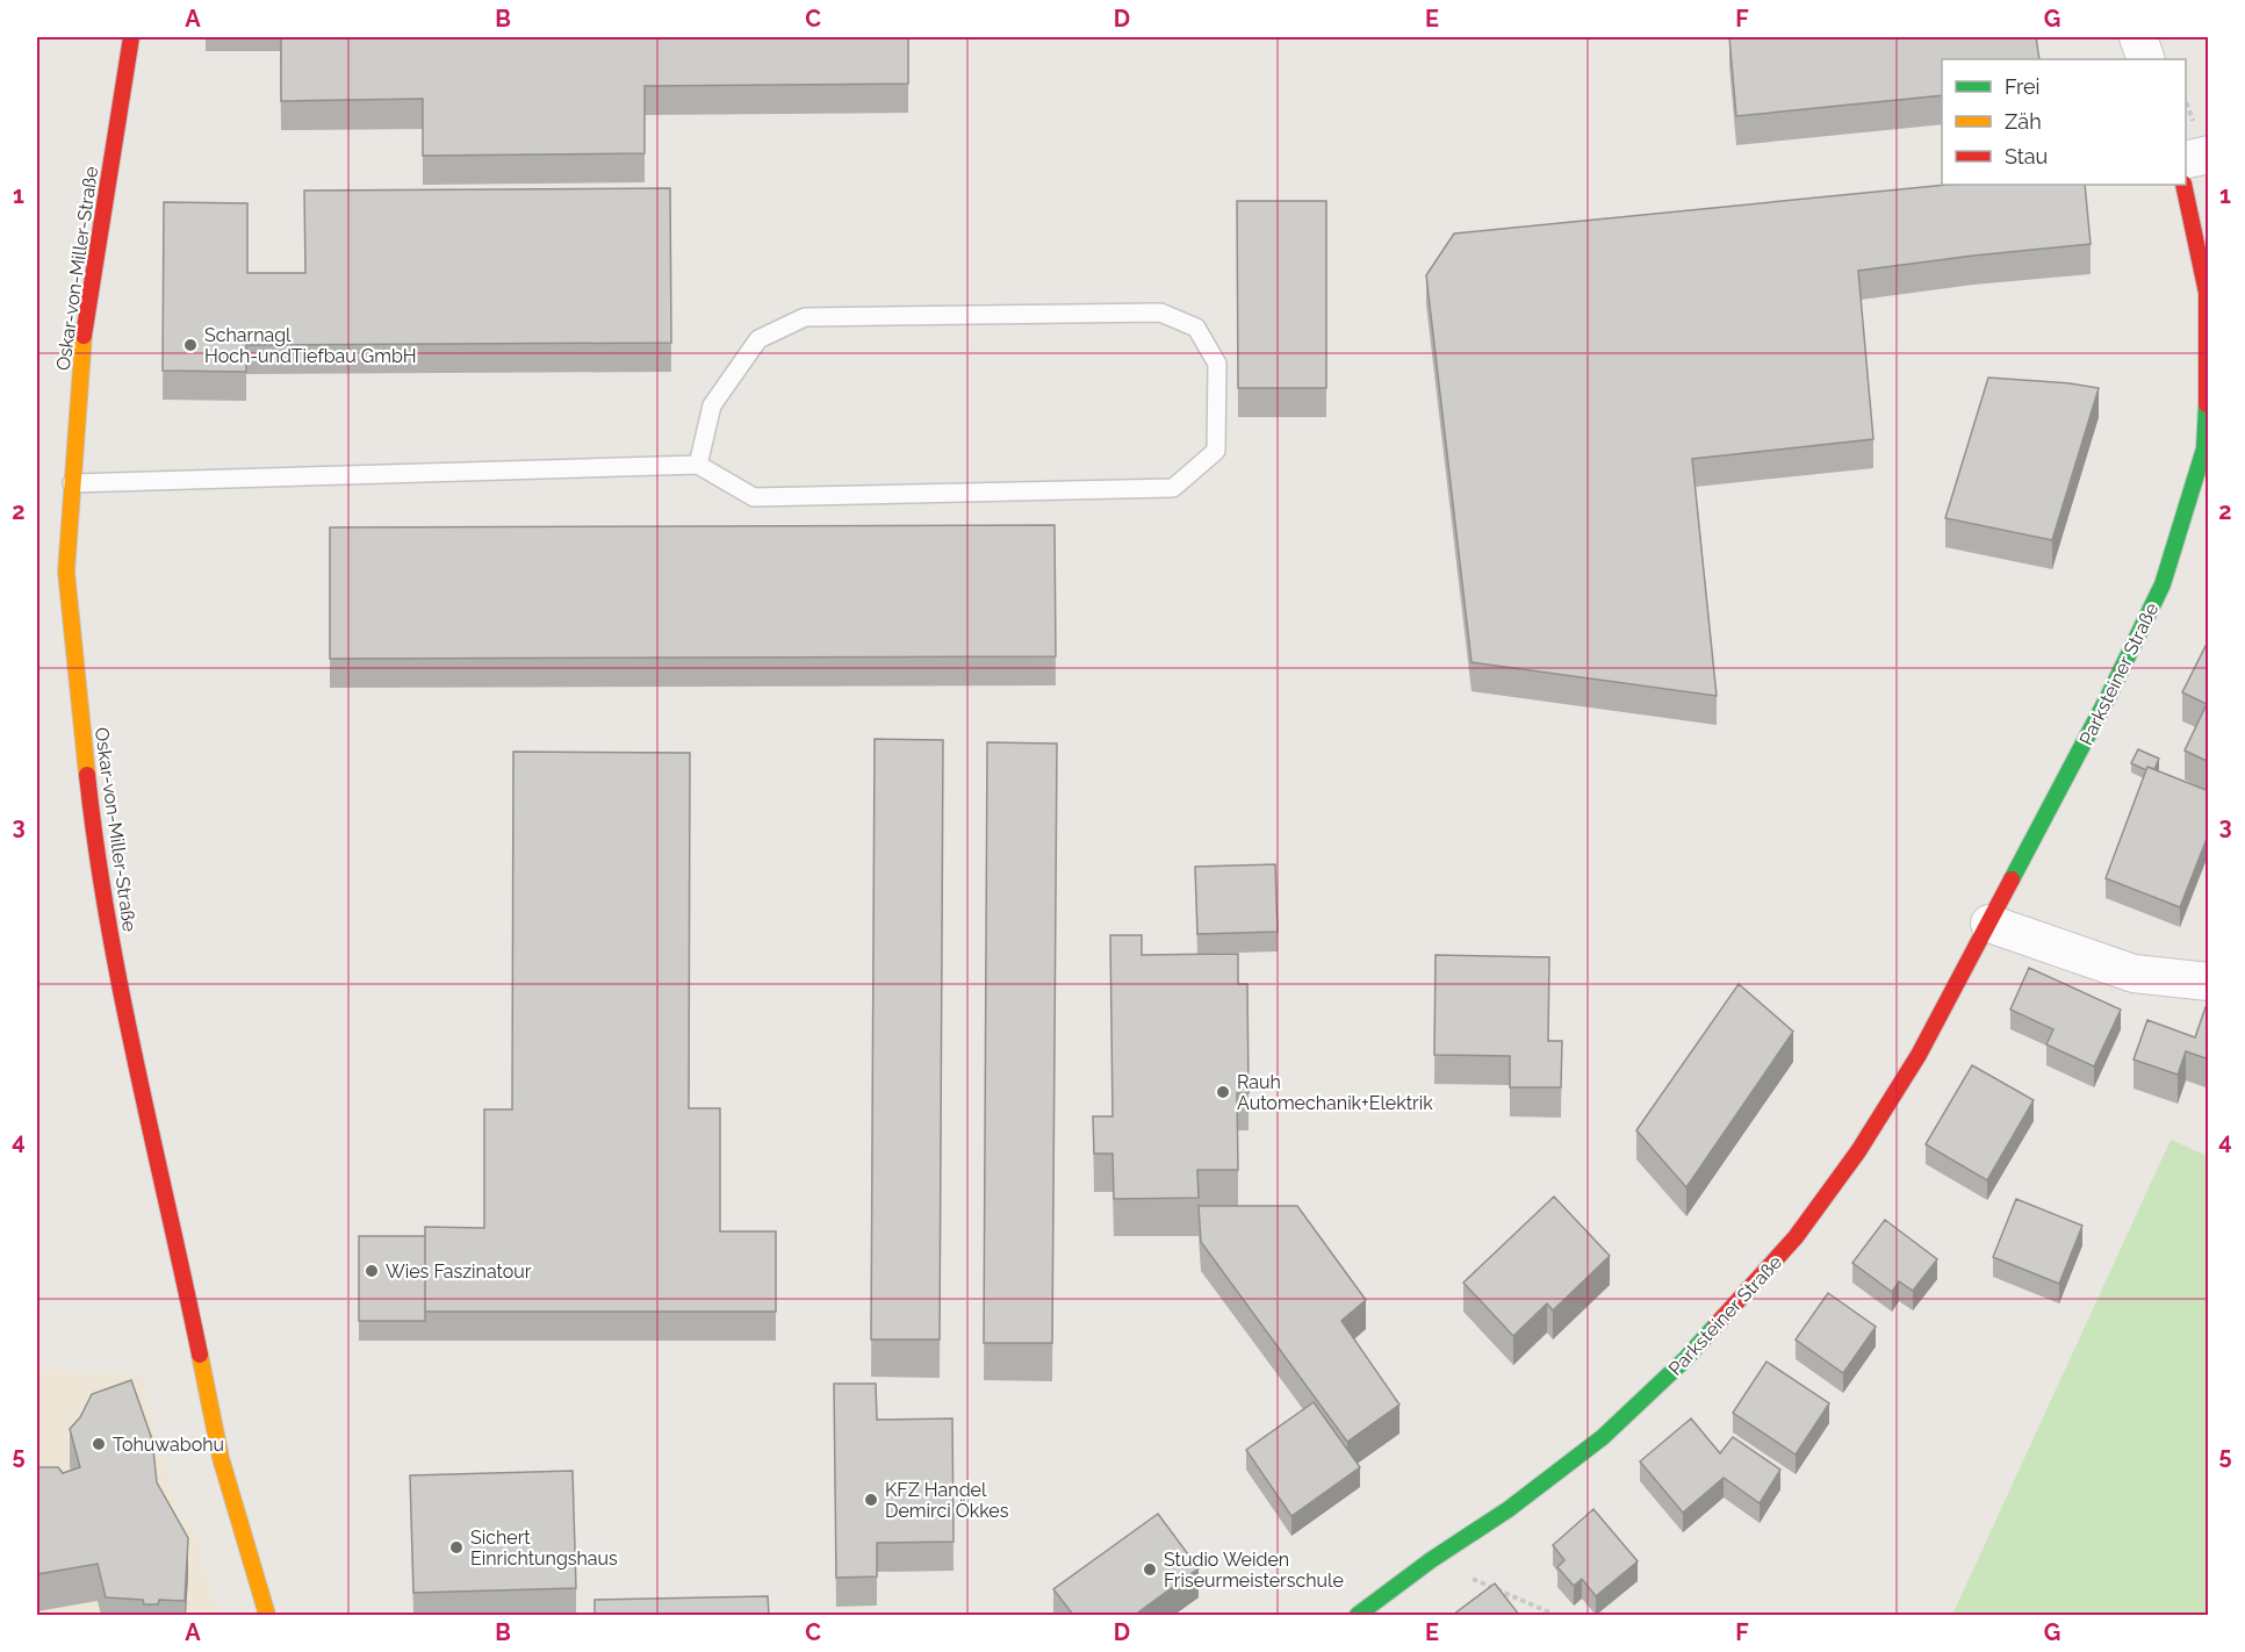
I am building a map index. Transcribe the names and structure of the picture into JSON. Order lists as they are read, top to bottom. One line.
{"streets":{"street":["Oskar-von-Miller-Straße","Parksteiner Straße"]},"places":["Scharnagl Hoch-undTiefbau GmbH","Rauh Automechanik+Elektrik","Wies Faszinatour","Tohuwabohu","KFZ Handel Demirci Ökkes","Sichert Einrichtungshaus","Studio Weiden Friseurmeisterschule"],"legend":["Frei","Zäh","Stau"],"grid":{"columns":["A","B","C","D","E","F","G"],"rows":["1","2","3","4","5"]}}
